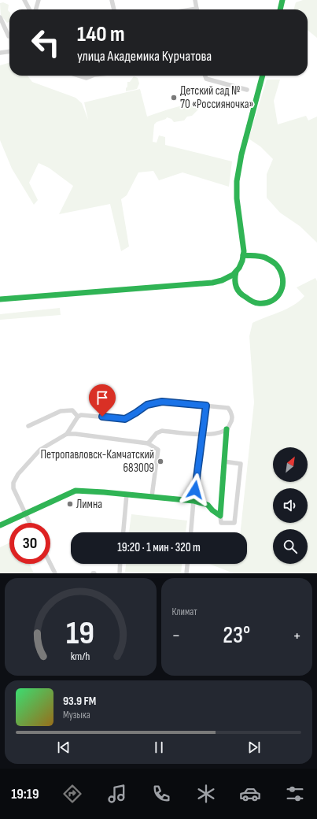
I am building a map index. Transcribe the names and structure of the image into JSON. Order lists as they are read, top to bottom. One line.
{"places":["Детский сад № 70 «Россияночка»","Петропавловск-Камчатский 683009","Лимна"],"north":"top right","page":{"turn":["140 m","улица Академика Курчатова"],"limit":"30","trip":"19:20 · 1 мин · 320 m","tile":"Климат","heat":["−","23°","+"],"song":["93.9 FM","Музыка"],"tabs":"19:19","gauge":["19","km/h"]}}
